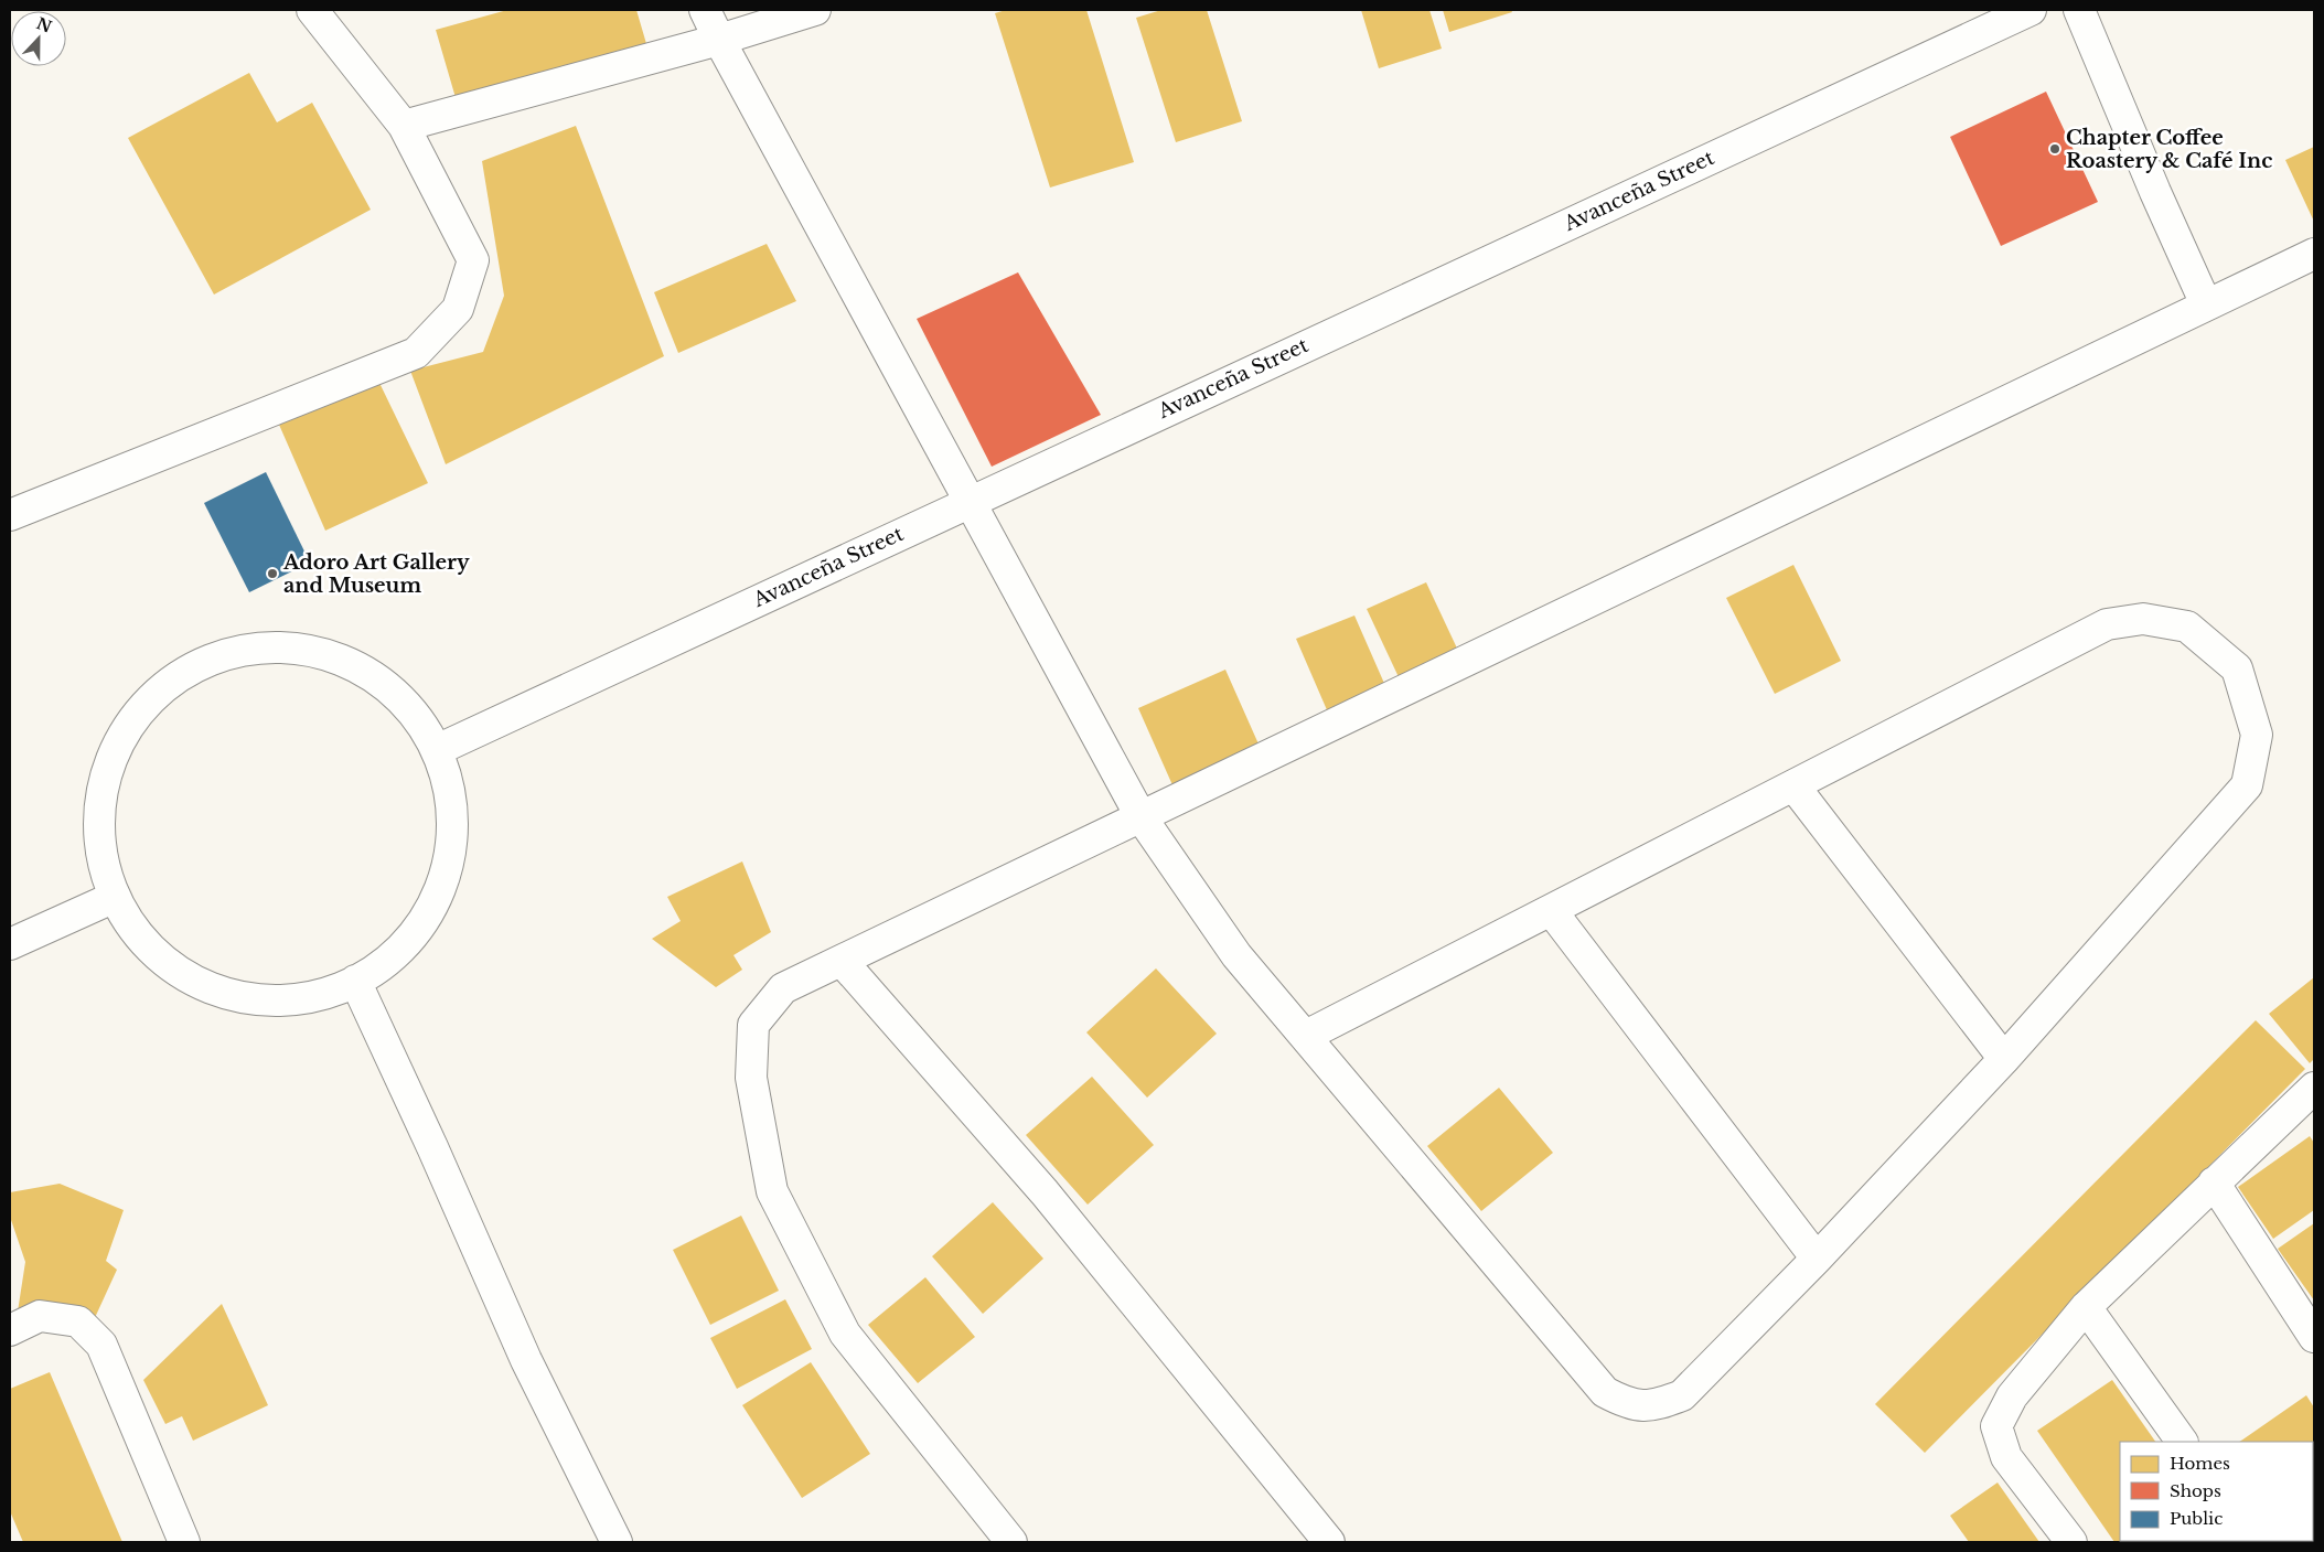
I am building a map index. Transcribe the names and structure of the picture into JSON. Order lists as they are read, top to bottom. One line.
{"streets":{"street":["Avanceña Street"]},"places":["Chapter Coffee Roastery & Café Inc","Adoro Art Gallery and Museum"],"legend":["Homes","Shops","Public"],"north":"top"}
